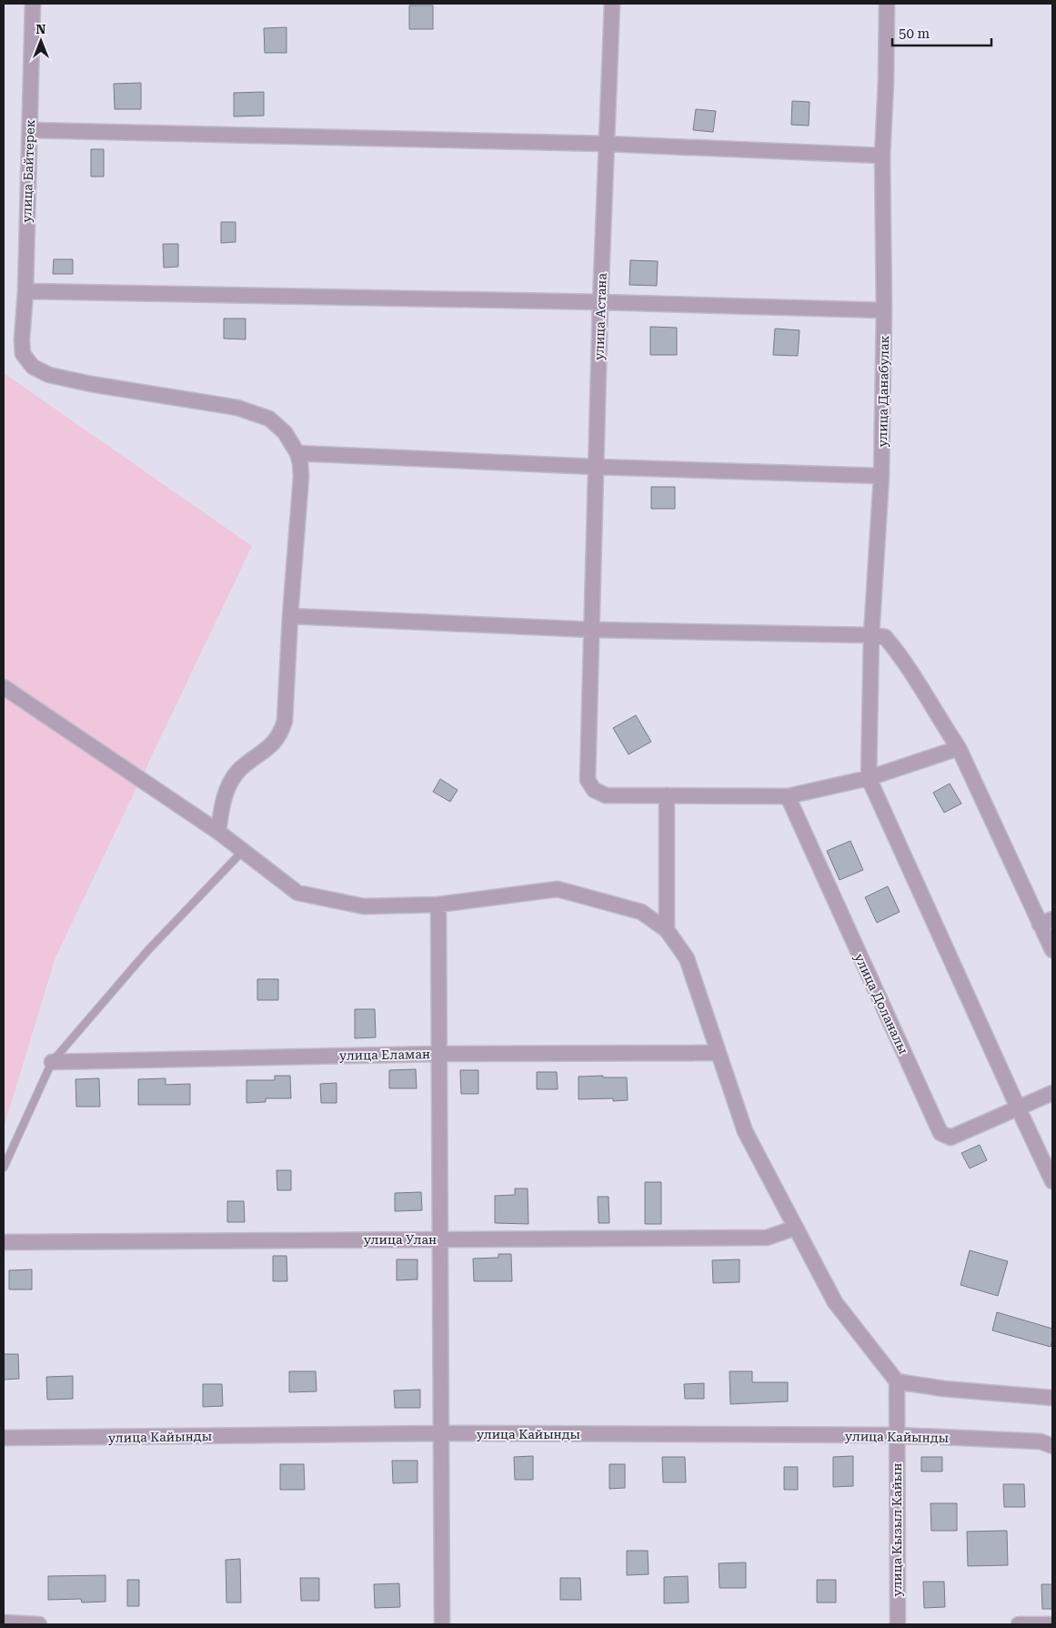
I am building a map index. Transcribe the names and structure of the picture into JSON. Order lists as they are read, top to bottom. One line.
{"streets":{"street":["улица Байтерек","улица Астана","улица Данабулак","улица Доланалы","улица Еламан","улица Улан","улица Кайынды","улица Кызыл Кайын"]},"crossings":[["улица Астана","улица Данабулак"],["улица Астана","улица Доланалы"],["улица Кайынды","улица Кызыл Кайын"]],"scale_bar":"50 m","north":"top"}
